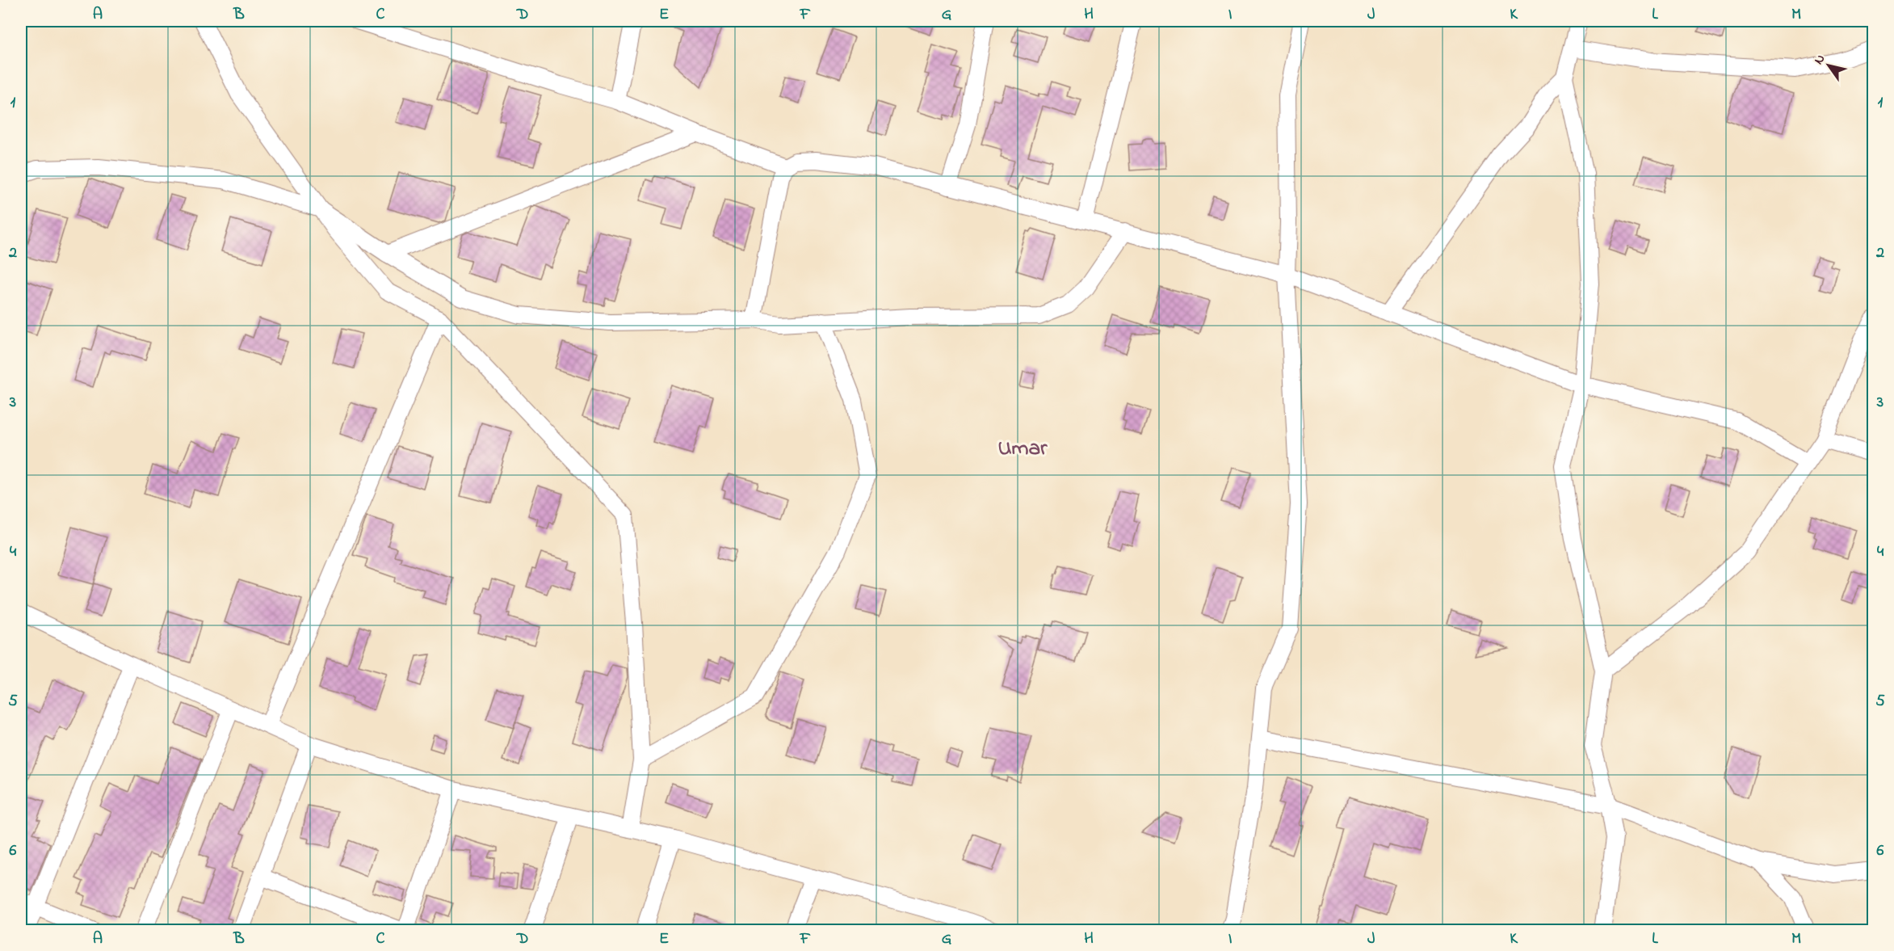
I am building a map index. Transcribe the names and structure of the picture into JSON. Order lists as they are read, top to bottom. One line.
{"districts":["Umar"],"north":"top left","grid":{"columns":["A","B","C","D","E","F","G","H","I","J","K","L","M"],"rows":["1","2","3","4","5","6"]}}
